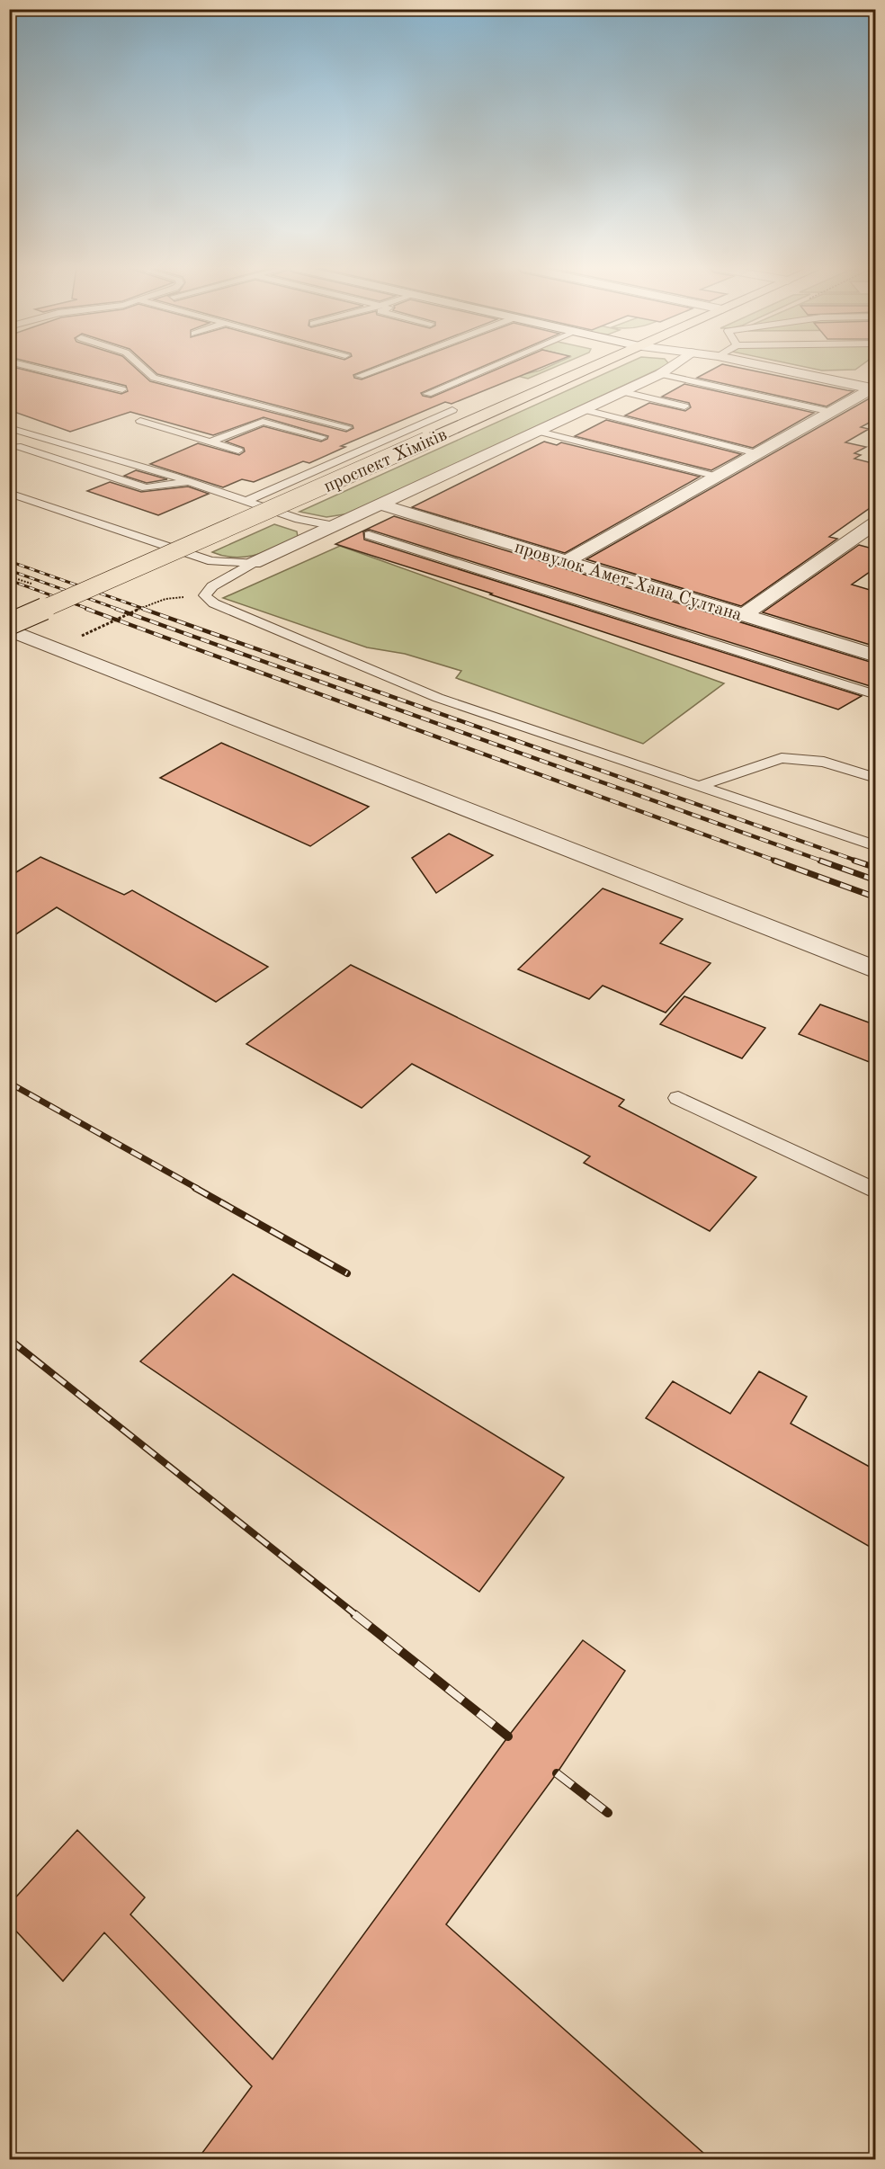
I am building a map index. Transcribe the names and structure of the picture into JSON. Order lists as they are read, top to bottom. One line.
{"streets":{"main road":["проспект Хіміків"],"street":["провулок Амет-Хана Султана"]},"crossings":[["проспект Хіміків","провулок Амет-Хана Султана"]]}
